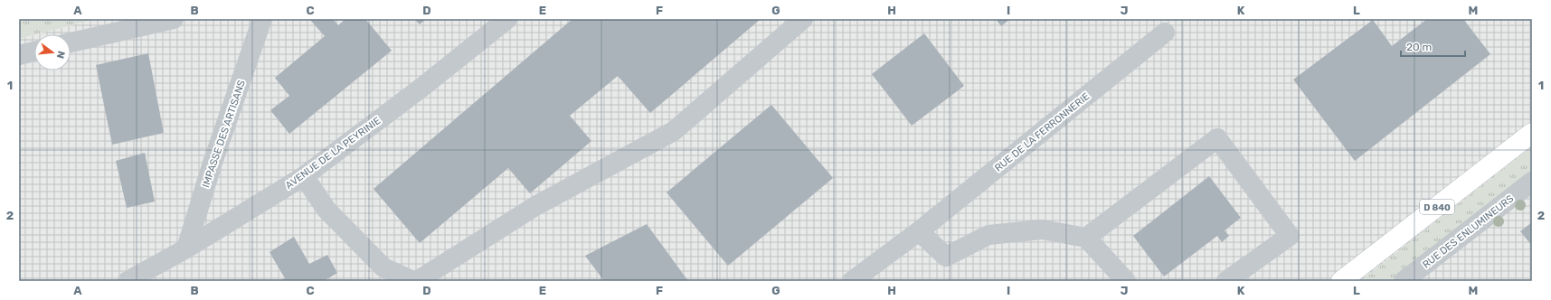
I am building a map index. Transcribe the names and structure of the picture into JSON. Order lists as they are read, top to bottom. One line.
{"streets":{"main road":["D 840"],"street":["RUE DE LA FERRONNERIE","IMPASSE DES ARTISANS","AVENUE DE LA PEYRINIE","RUE DES ENLUMINEURS"]},"crossings":[["IMPASSE DES ARTISANS","AVENUE DE LA PEYRINIE"]],"scale_bar":"20 m","north":"right","grid":{"columns":["A","B","C","D","E","F","G","H","I","J","K","L","M"],"rows":["1","2"]}}
